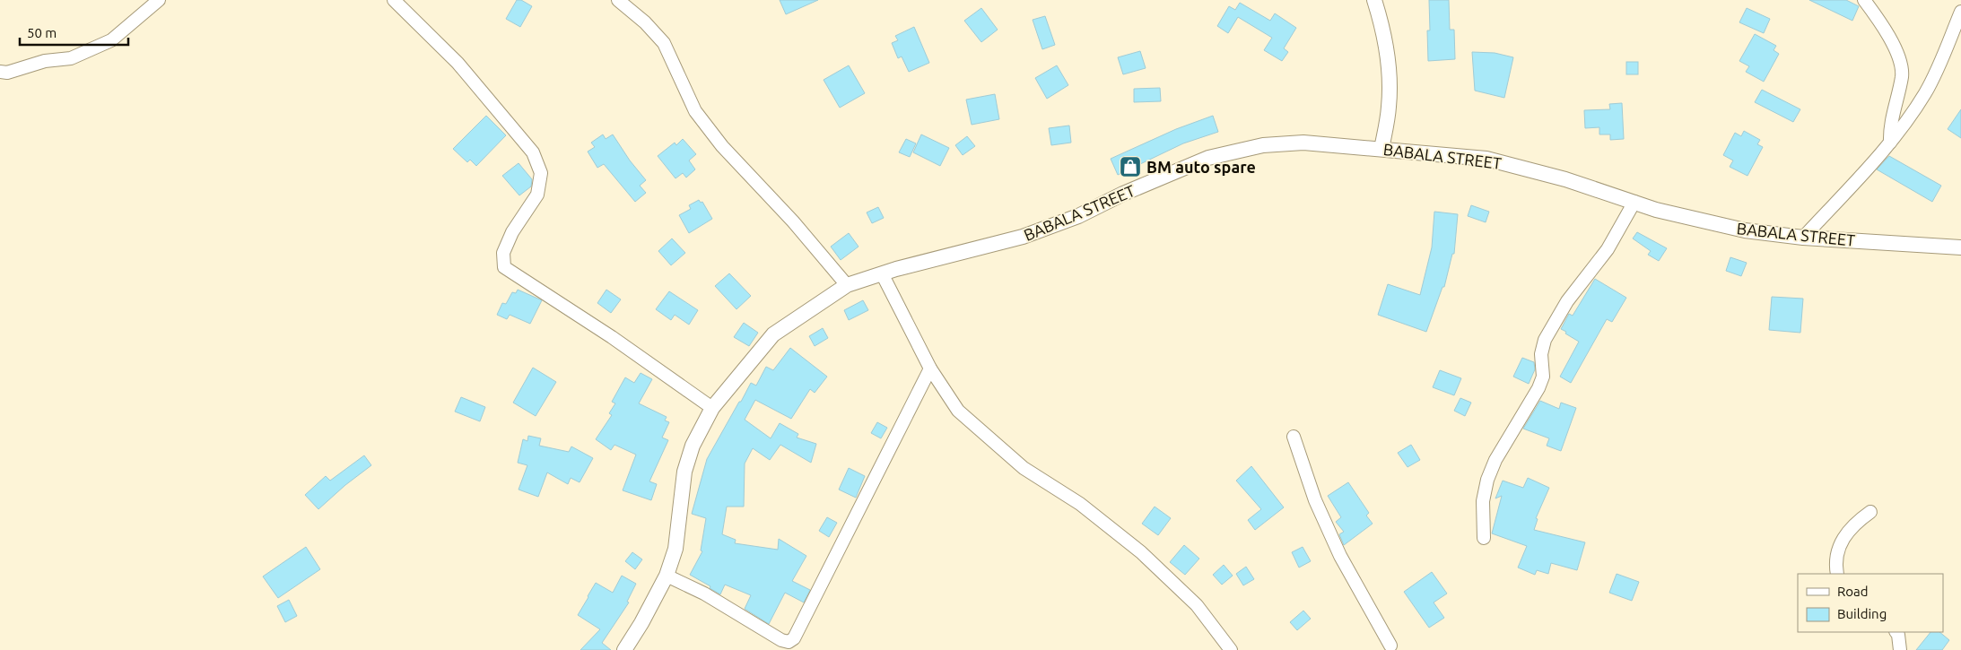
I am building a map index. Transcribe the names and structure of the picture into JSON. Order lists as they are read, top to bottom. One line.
{"streets":{"street":["BABALA STREET"]},"places":{"shop":["BM auto spare"]},"legend":["Road","Building"],"scale_bar":"50 m"}
